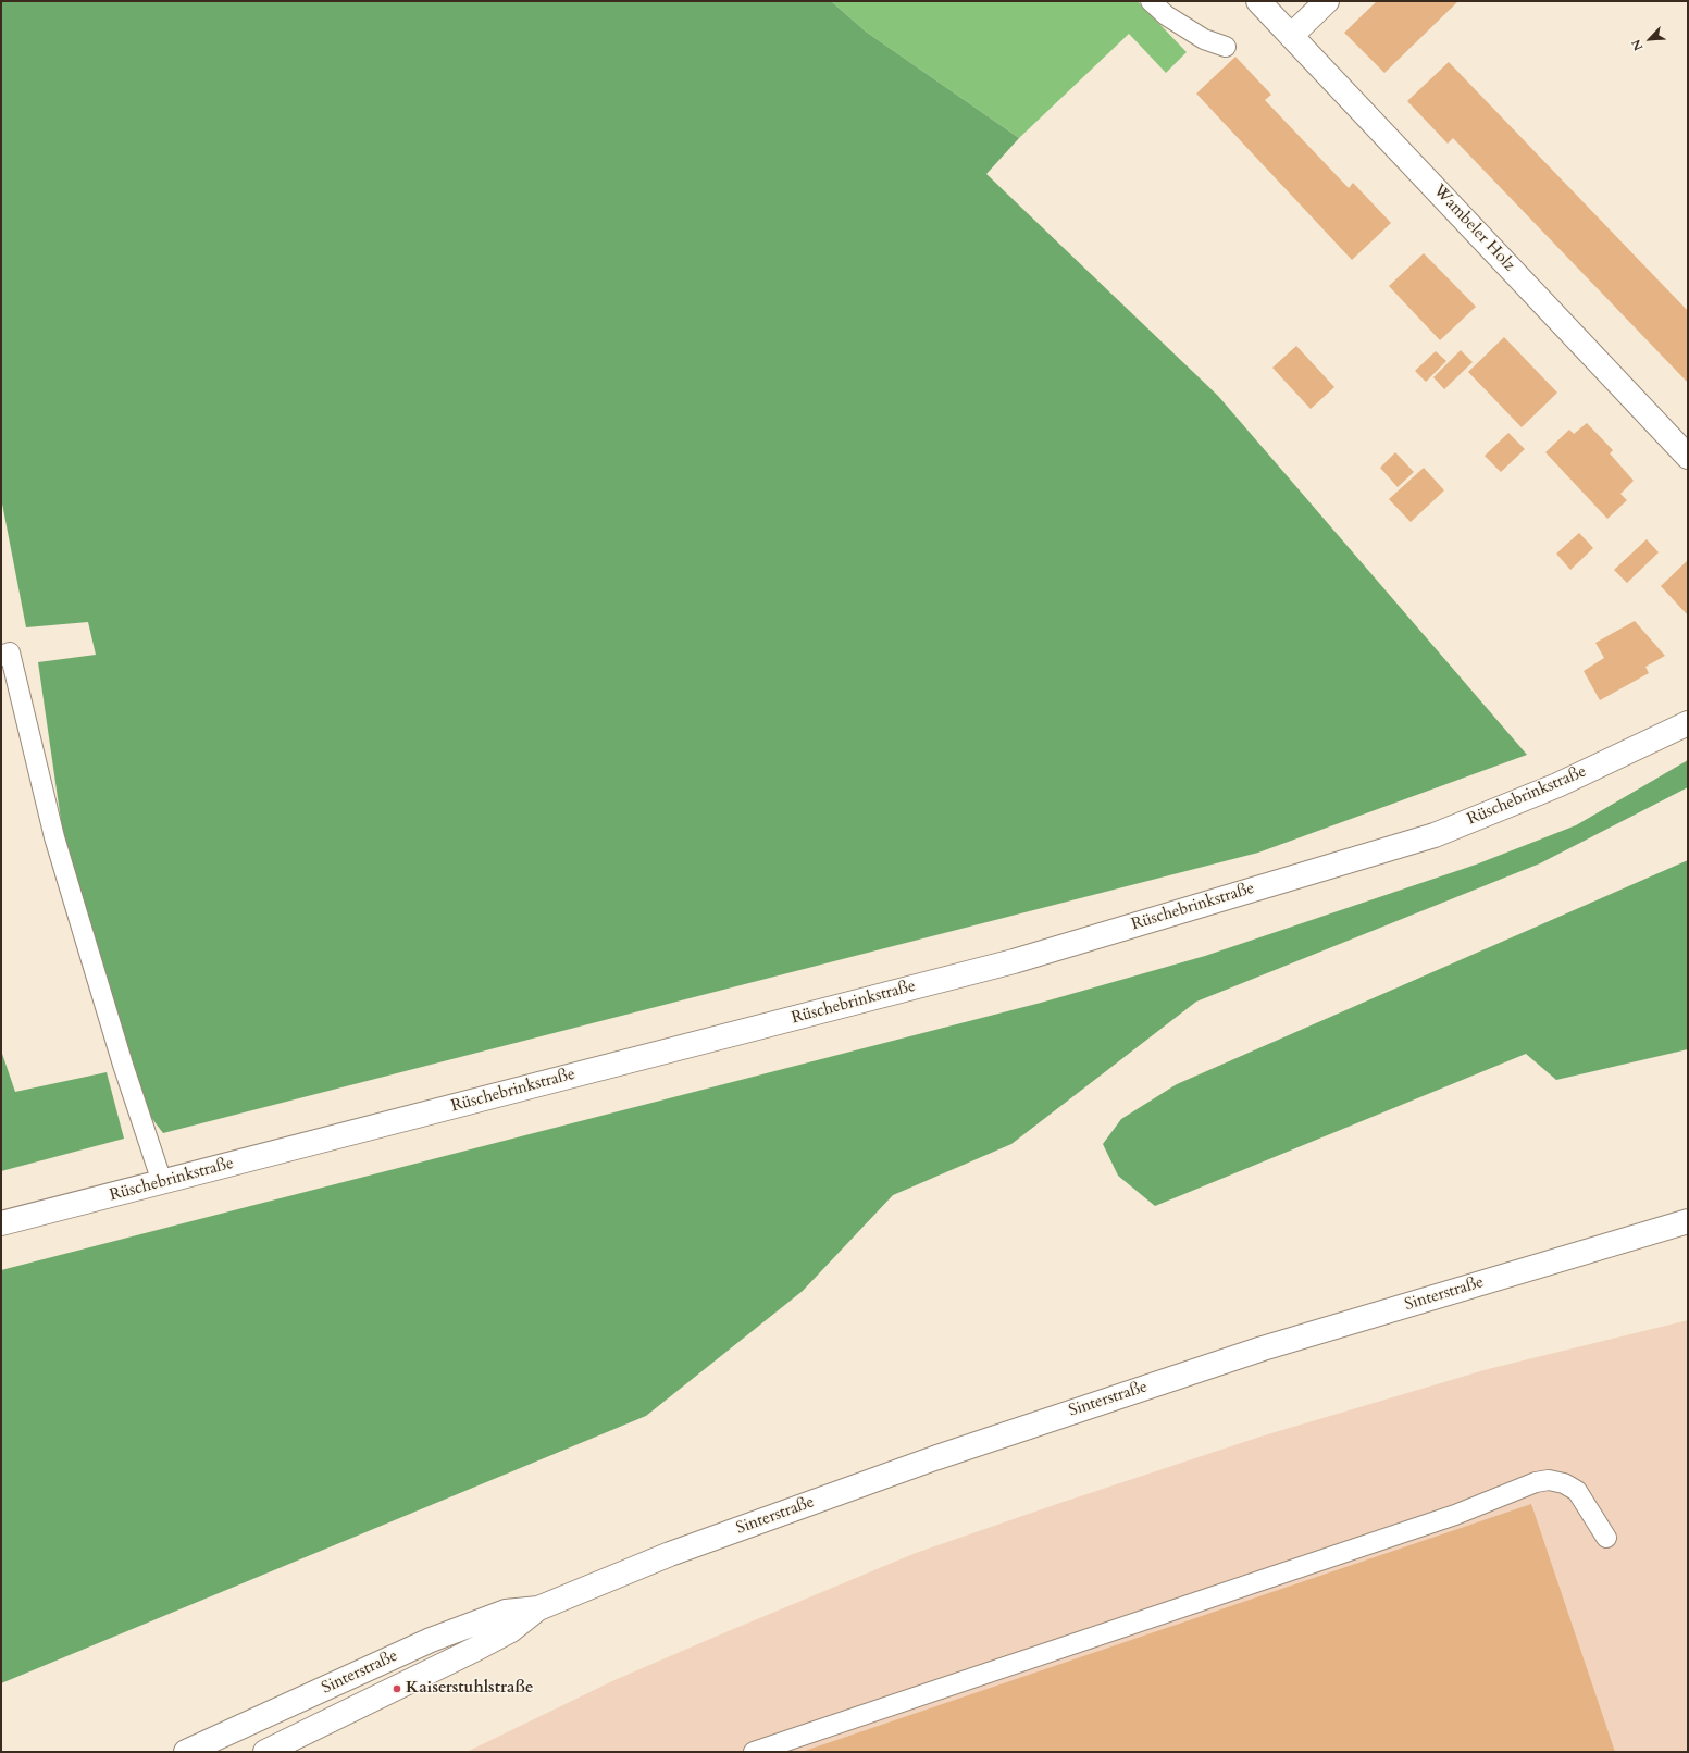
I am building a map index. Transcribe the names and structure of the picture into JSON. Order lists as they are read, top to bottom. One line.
{"streets":{"street":["Wambeler Holz","Rüschebrinkstraße","Sinterstraße"]},"places":["Kaiserstuhlstraße"],"north":"bottom left"}
